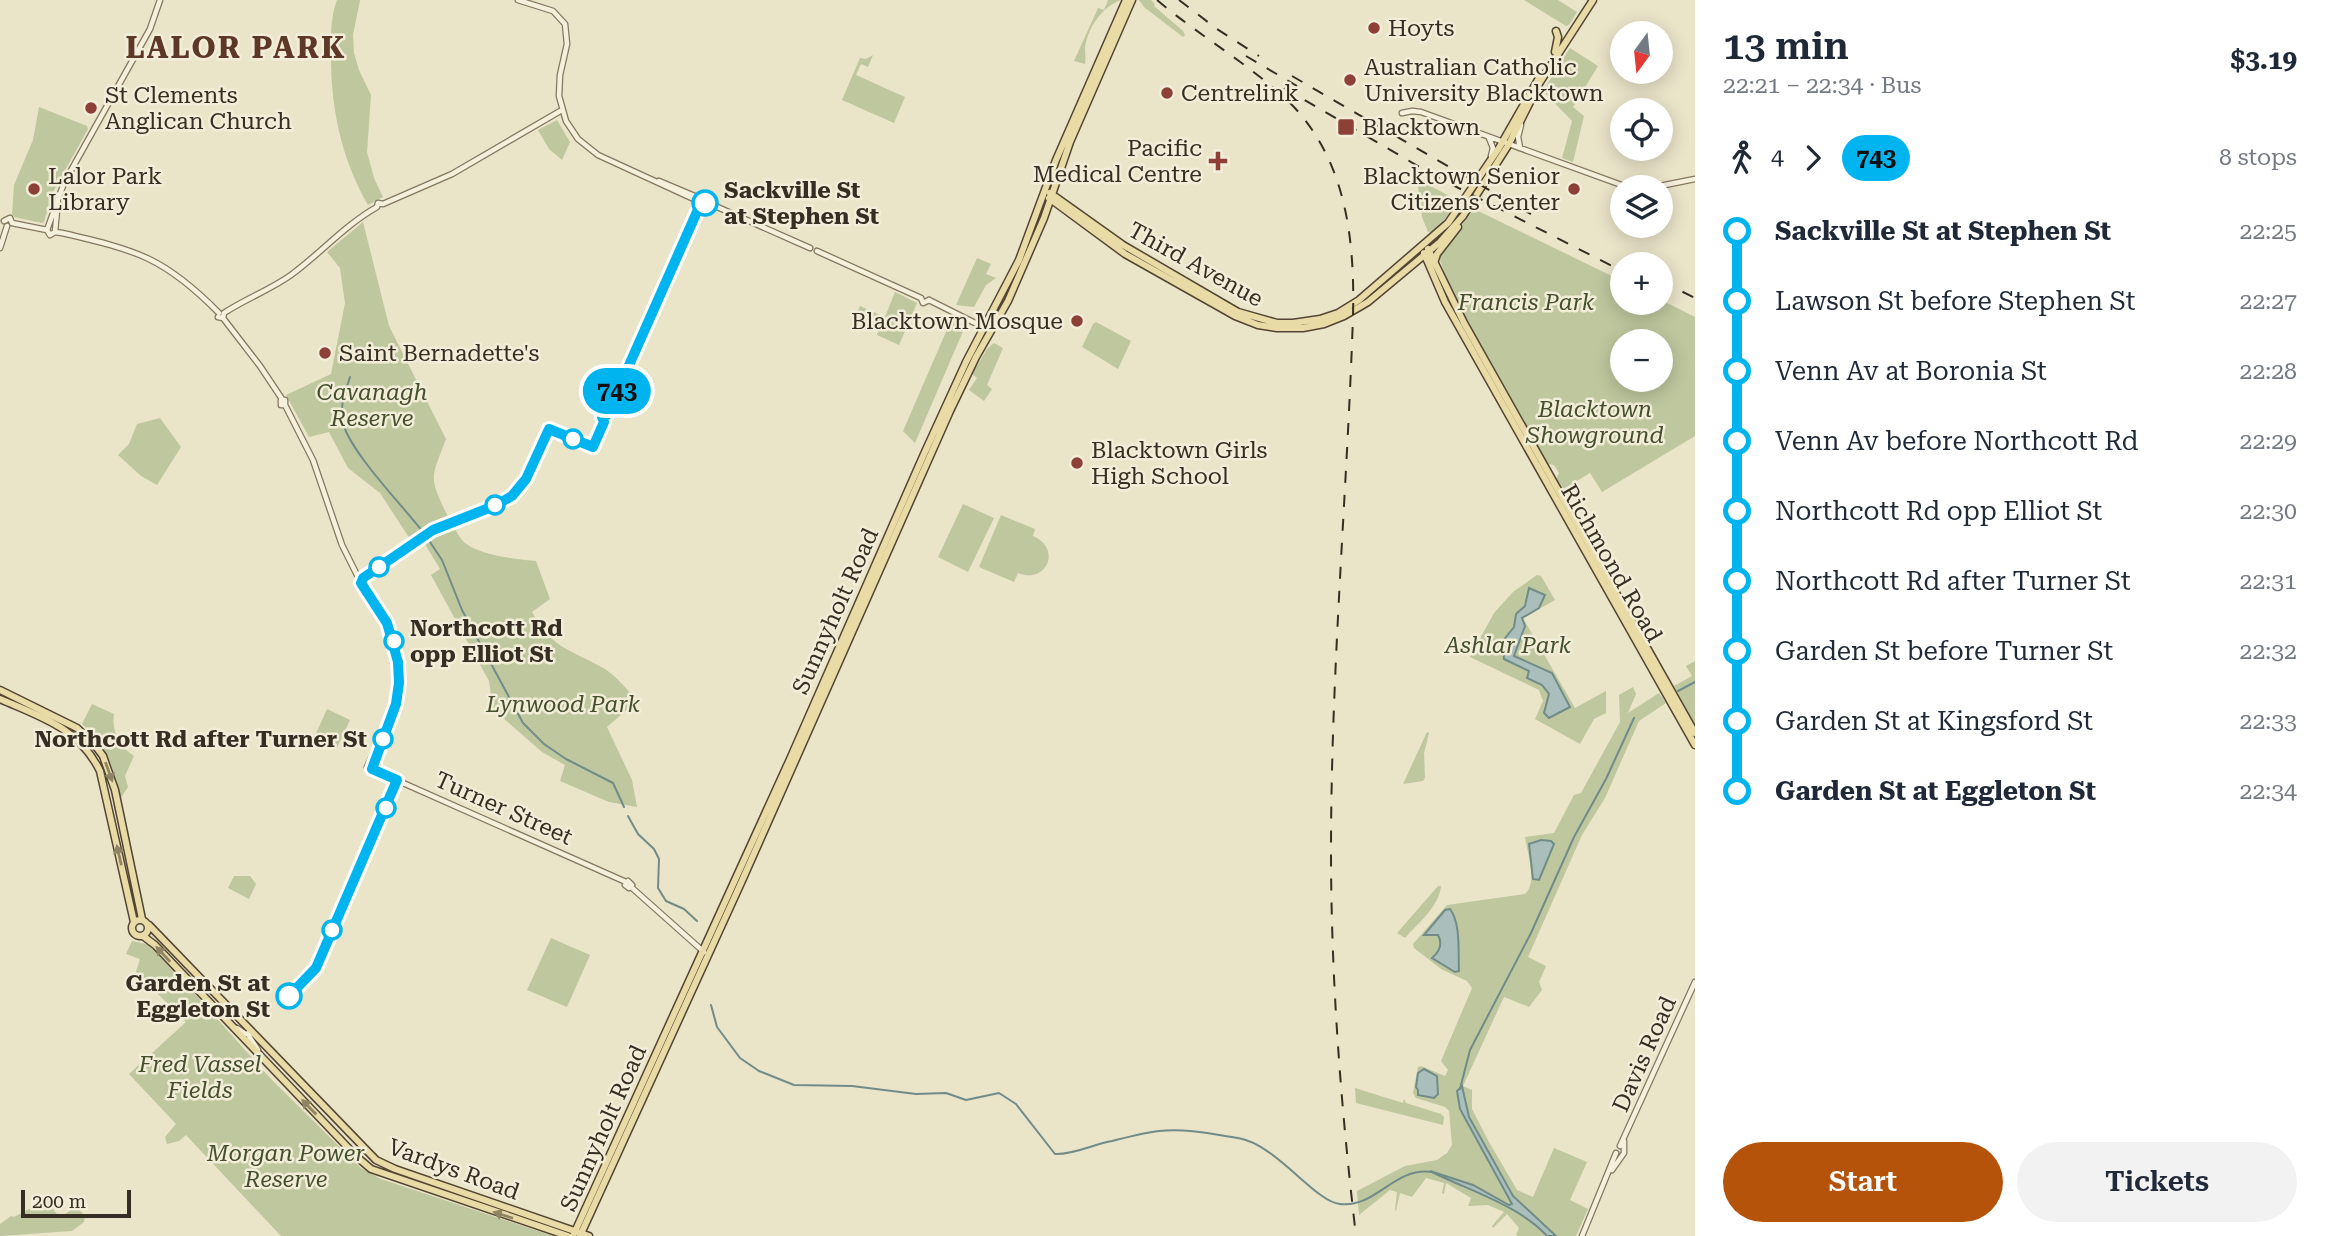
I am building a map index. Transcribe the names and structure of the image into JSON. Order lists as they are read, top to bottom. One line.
{"streets":{"main road":["Third Avenue","Richmond Road","Sunnyholt Road","Vardys Road"],"street":["Turner Street","Davis Road"]},"crossings":[["Third Avenue","Richmond Road"],["Third Avenue","Sunnyholt Road"],["Sunnyholt Road","Turner Street"],["Sunnyholt Road","Vardys Road"]],"districts":["LALOR PARK"],"parks":["Francis Park","Cavanagh Reserve","Blacktown Showground","Ashlar Park","Lynwood Park","Fred Vassel Fields","Morgan Power Reserve"],"places":{"other":["Hoyts","Australian Catholic University Blacktown","Centrelink","St Clements Anglican Church","Lalor Park Library","Blacktown Senior Citizens Center","Sackville St at Stephen St","Blacktown Mosque","Saint Bernadette's","Blacktown Girls High School","Northcott Rd opp Elliot St","Northcott Rd after Turner St","Garden St at Eggleton St"],"transit":["Blacktown"],"health":["Pacific Medical Centre"]},"lines":["bus line 743"],"scale_bar":"200 m","north":"bottom","page":{"on_map":"743","heading":["13 min","22:21 – 22:34 · Bus","$3.19"],"map_buttons":["+","−"],"legs":["4","743","8 stops"],"list":[{"name":"Sackville St at Stephen St","value":"22:25"},{"name":"Lawson St before Stephen St","value":"22:27"},{"name":"Venn Av at Boronia St","value":"22:28"},{"name":"Venn Av before Northcott Rd","value":"22:29"},{"name":"Northcott Rd opp Elliot St","value":"22:30"},{"name":"Northcott Rd after Turner St","value":"22:31"},{"name":"Garden St before Turner St","value":"22:32"},{"name":"Garden St at Kingsford St","value":"22:33"},{"name":"Garden St at Eggleton St","value":"22:34"}],"buttons":["Start","Tickets"],"scale":"200 m"}}
